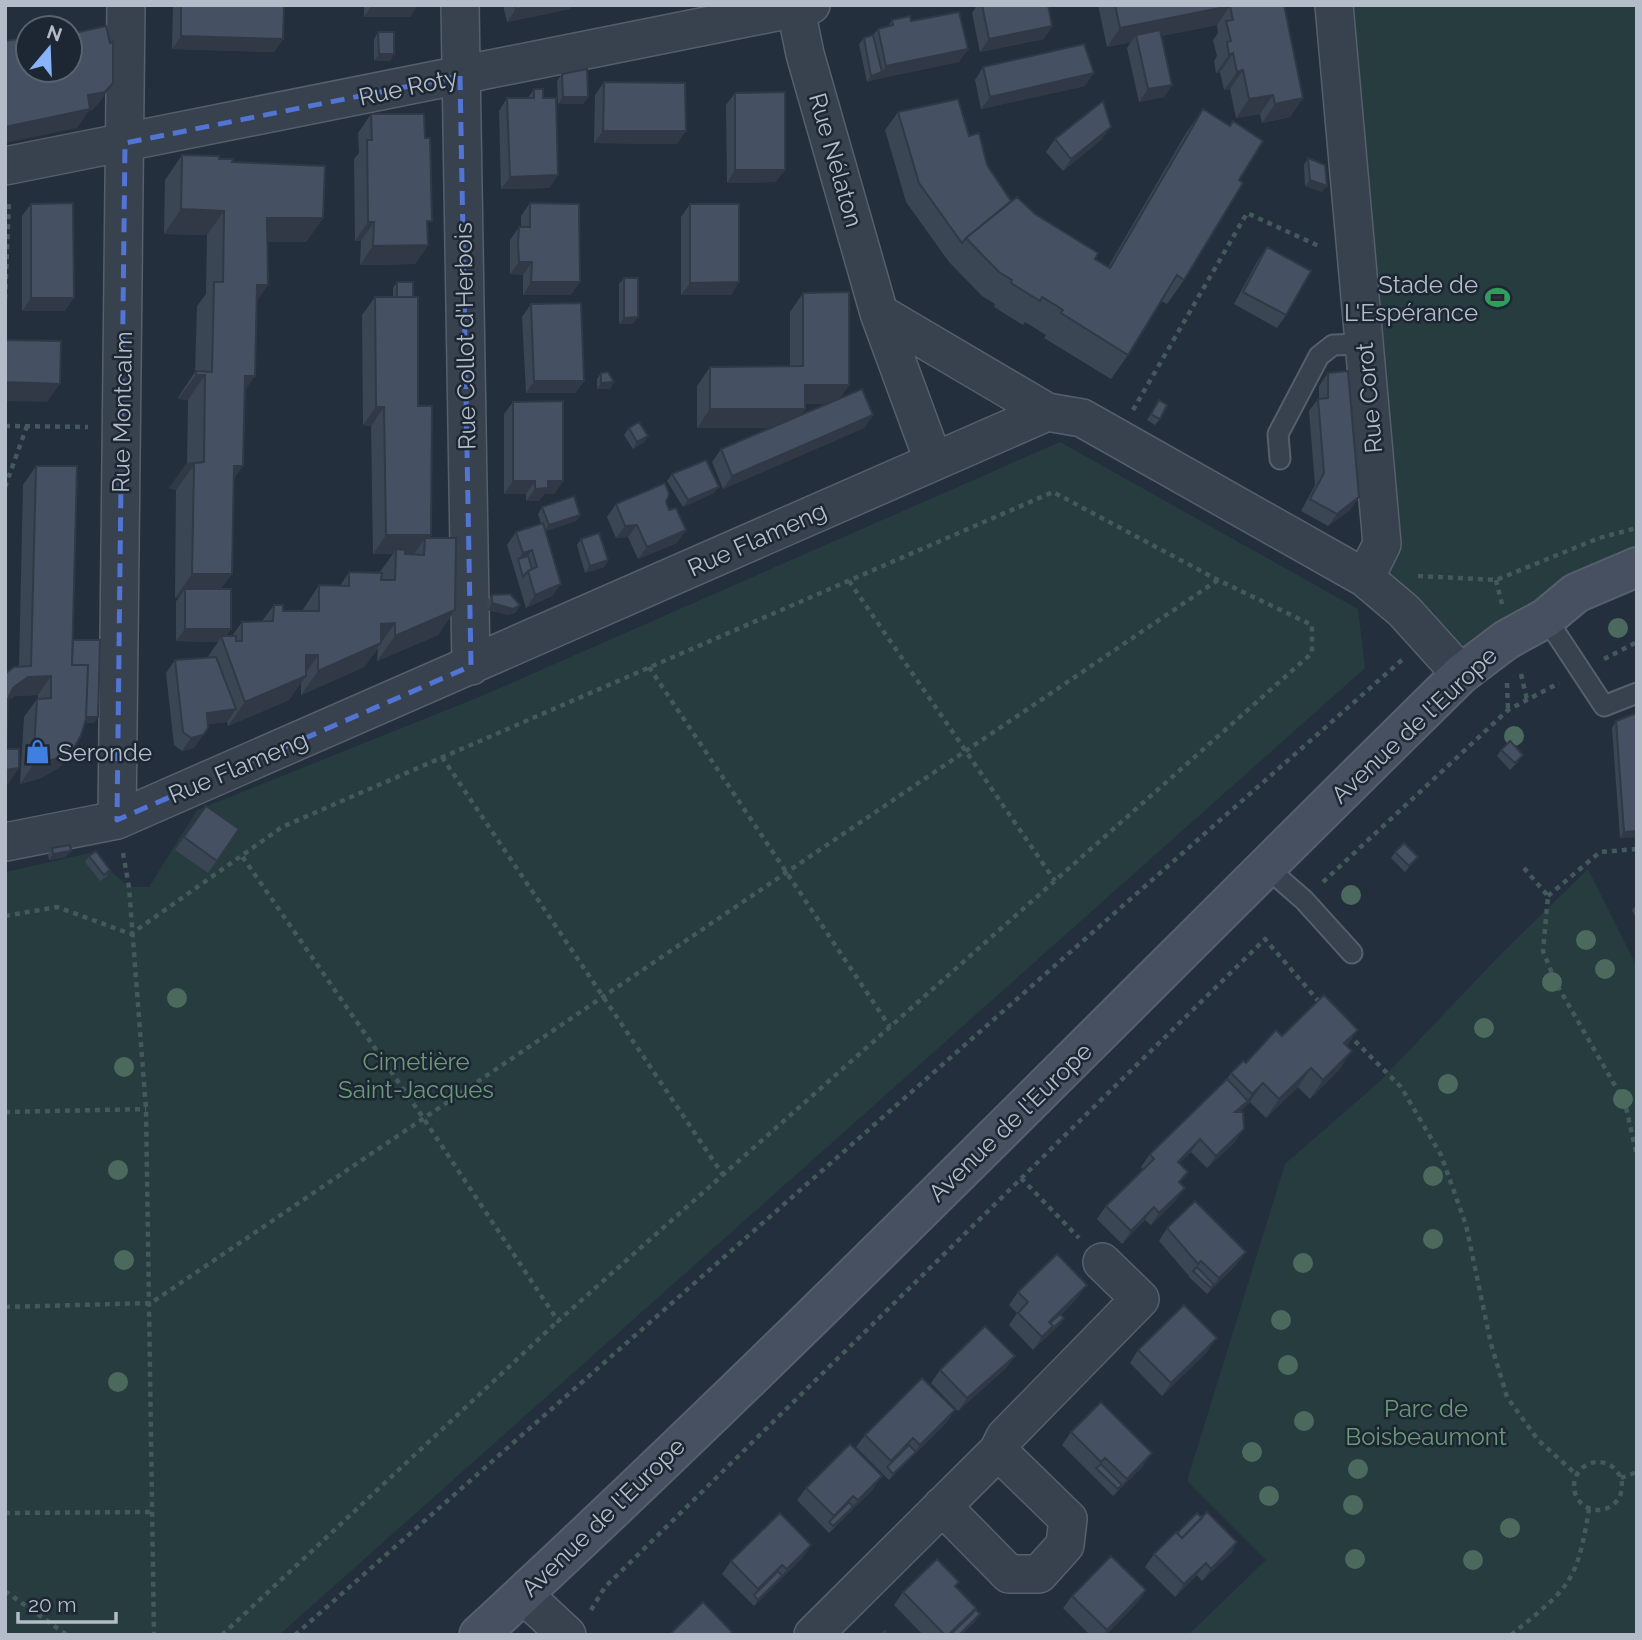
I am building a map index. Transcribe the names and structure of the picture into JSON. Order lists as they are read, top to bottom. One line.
{"streets":{"main road":["Avenue de l'Europe"],"street":["Rue Roty","Rue Nélaton","Rue Collot d'Herbois","Rue Corot","Rue Montcalm","Rue Flameng"]},"crossings":[["Rue Roty","Rue Nélaton"],["Rue Roty","Rue Collot d'Herbois"],["Rue Roty","Rue Montcalm"],["Rue Nélaton","Rue Flameng"],["Rue Collot d'Herbois","Rue Flameng"],["Rue Montcalm","Rue Flameng"]],"parks":["Cimetière Saint-Jacques","Parc de Boisbeaumont"],"places":{"sports":["Stade de L'Espérance"],"shop":["Seronde"]},"scale_bar":"20 m","north":"top"}
